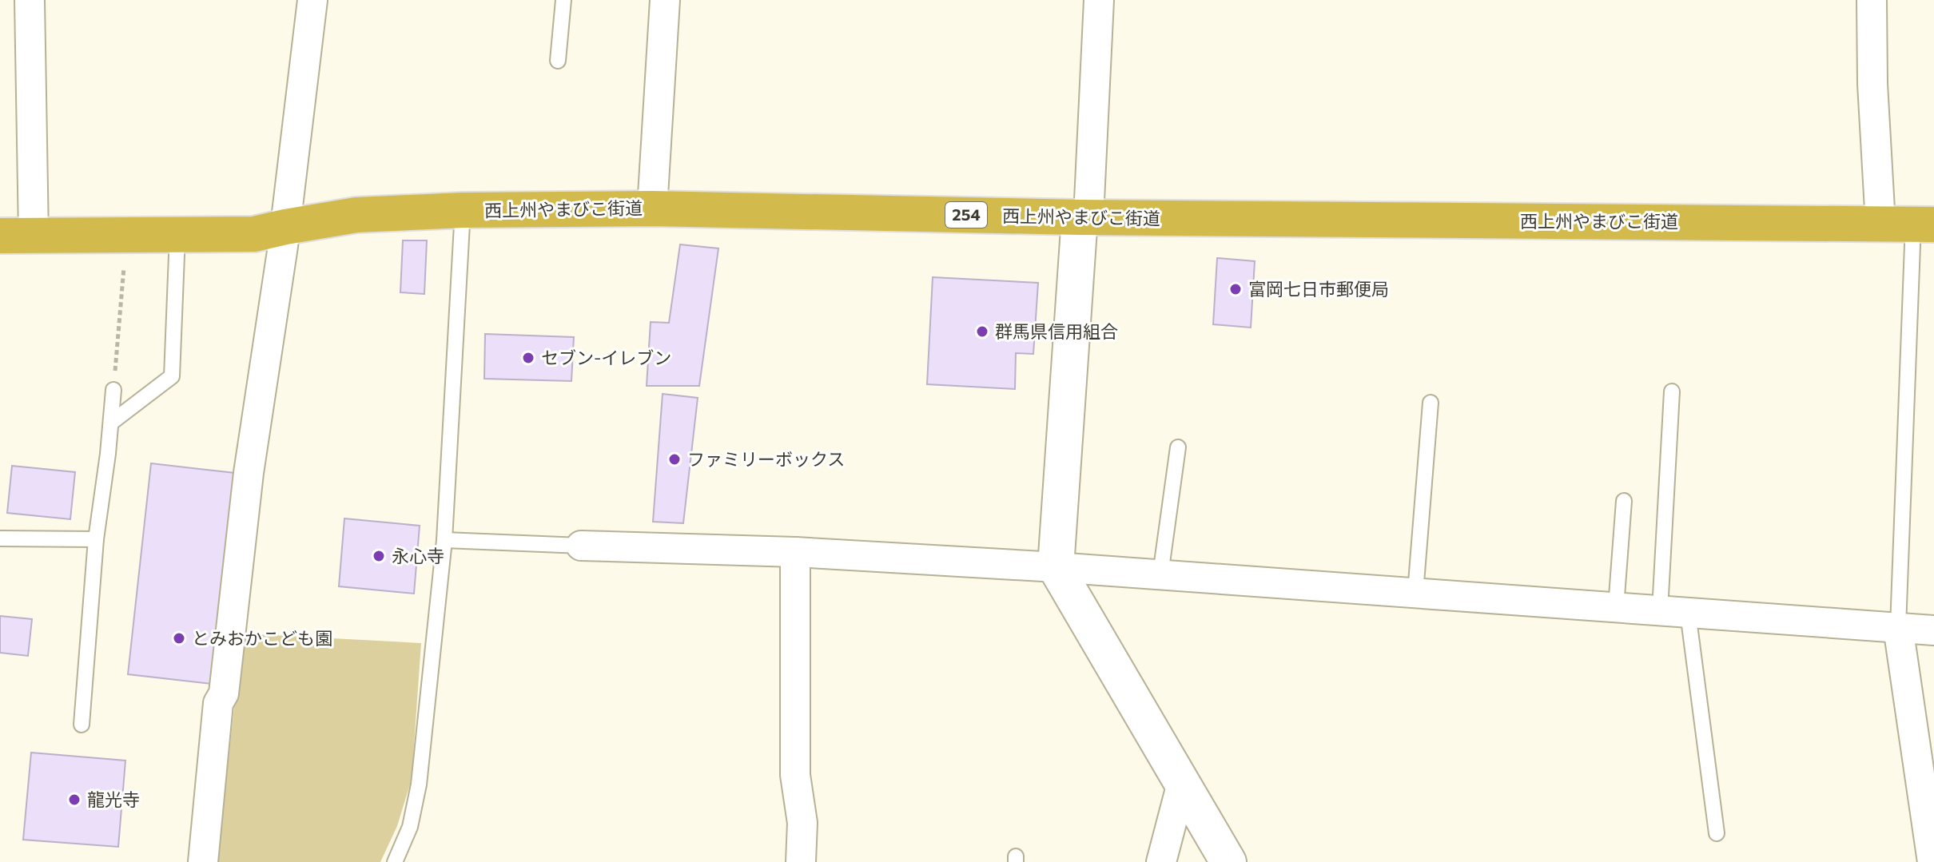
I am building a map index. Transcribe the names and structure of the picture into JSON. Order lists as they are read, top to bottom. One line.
{"streets":{"highway":["西上州やまびこ街道","254"]},"places":["富岡七日市郵便局","群馬県信用組合","セブン-イレブン","ファミリーボックス","永心寺","とみおかこども園","龍光寺"]}
